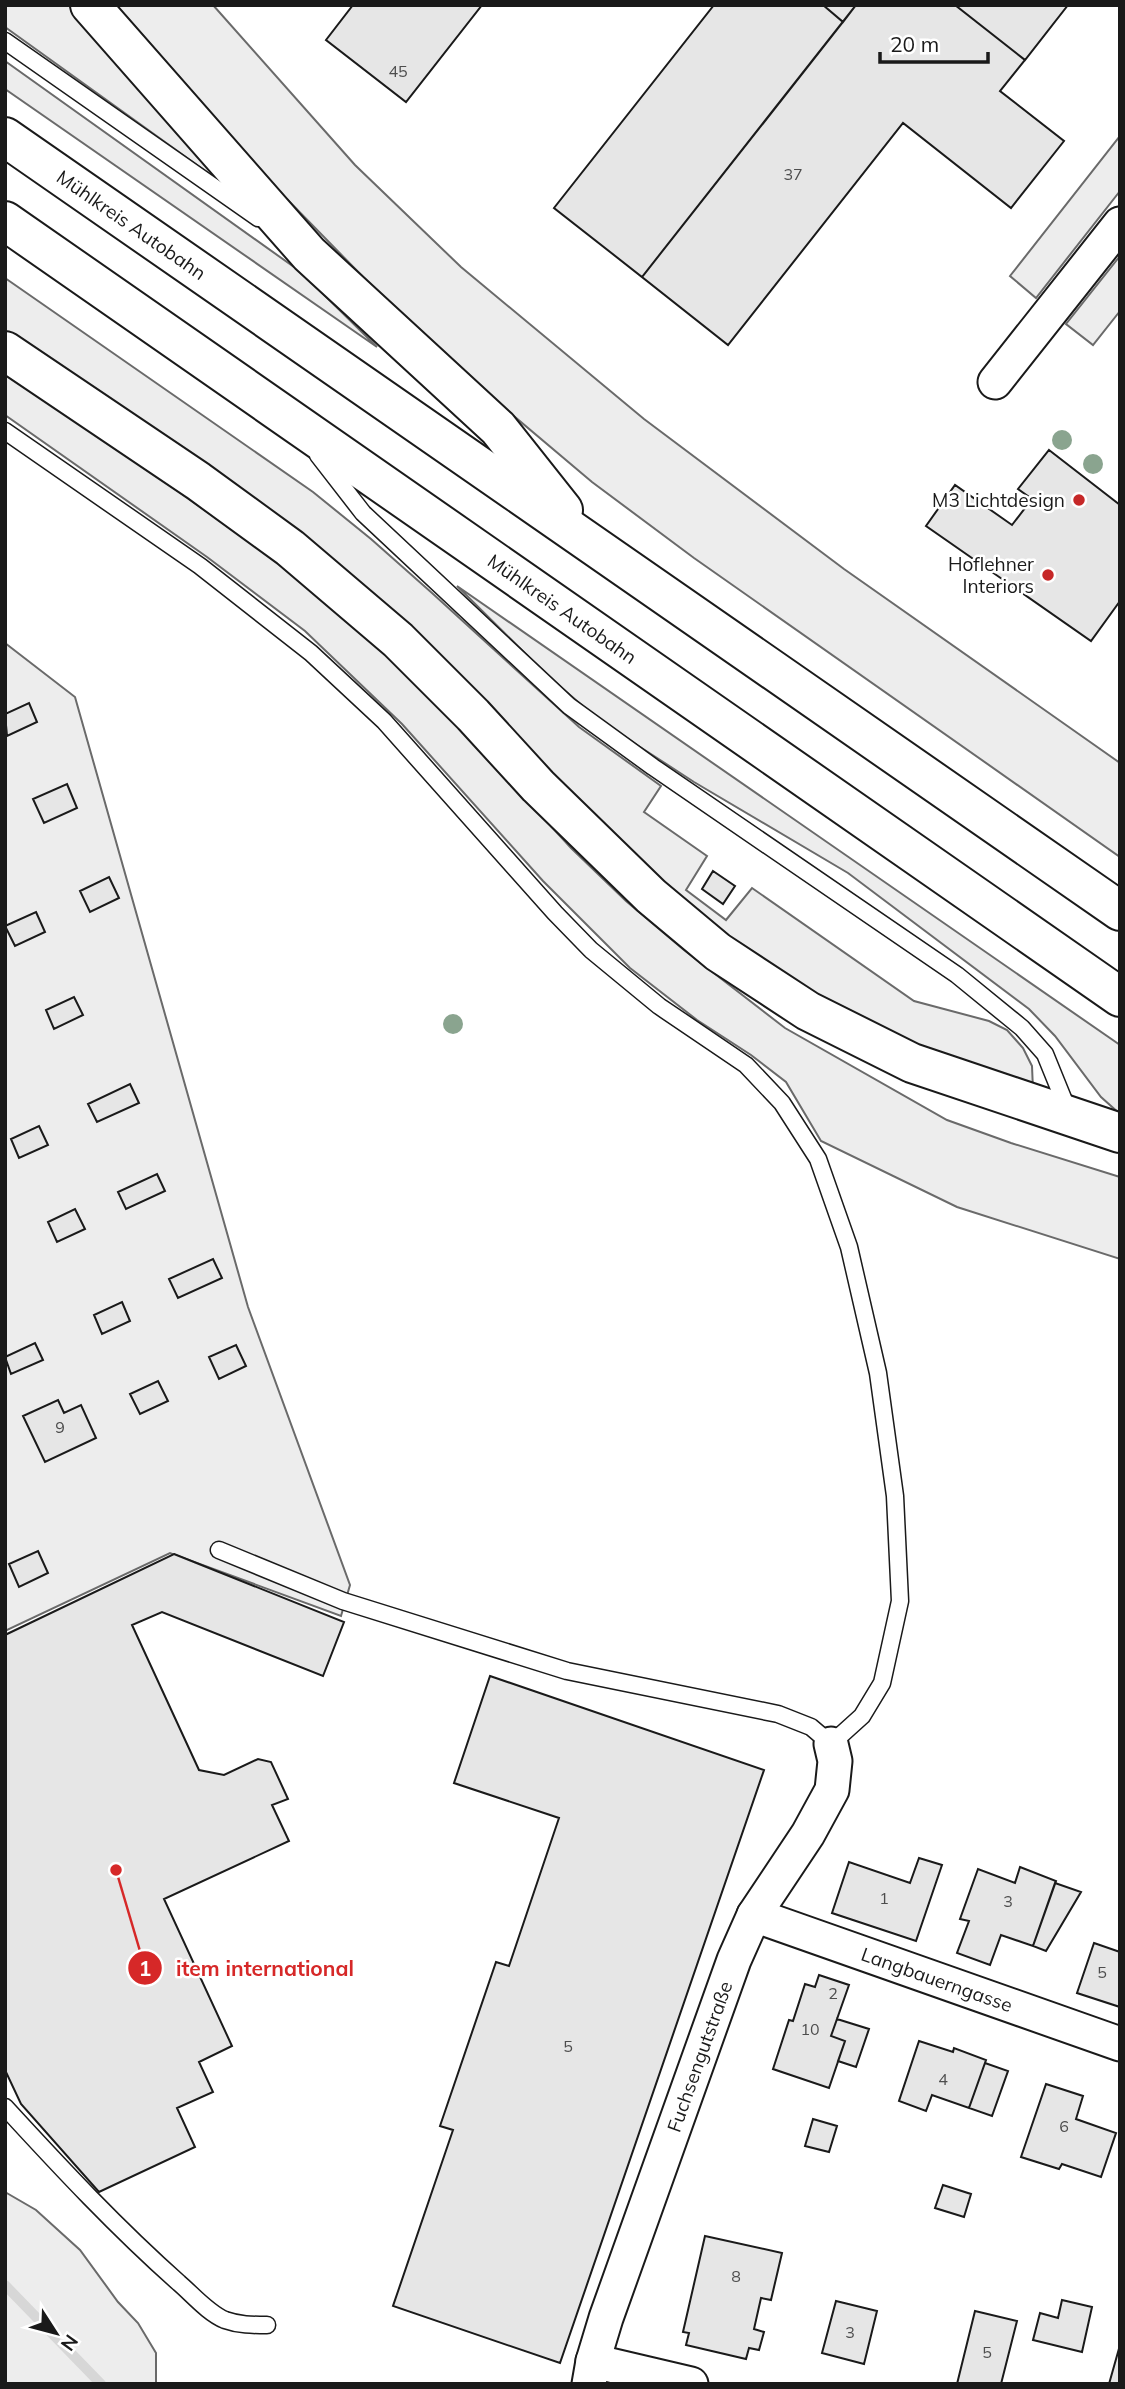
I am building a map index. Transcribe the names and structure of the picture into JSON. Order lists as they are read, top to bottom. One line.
{"streets":{"highway":["Mühlkreis Autobahn"],"street":["Langbauerngasse","Fuchsengutstraße"]},"crossings":[["Langbauerngasse","Fuchsengutstraße"]],"places":["M3 Lichtdesign","Hoflehner Interiors","item international"],"house_numbers":["45","37","9","1","3","5","2","10","5","4","6","8","3","5"],"scale_bar":"20 m","north":"bottom right"}
